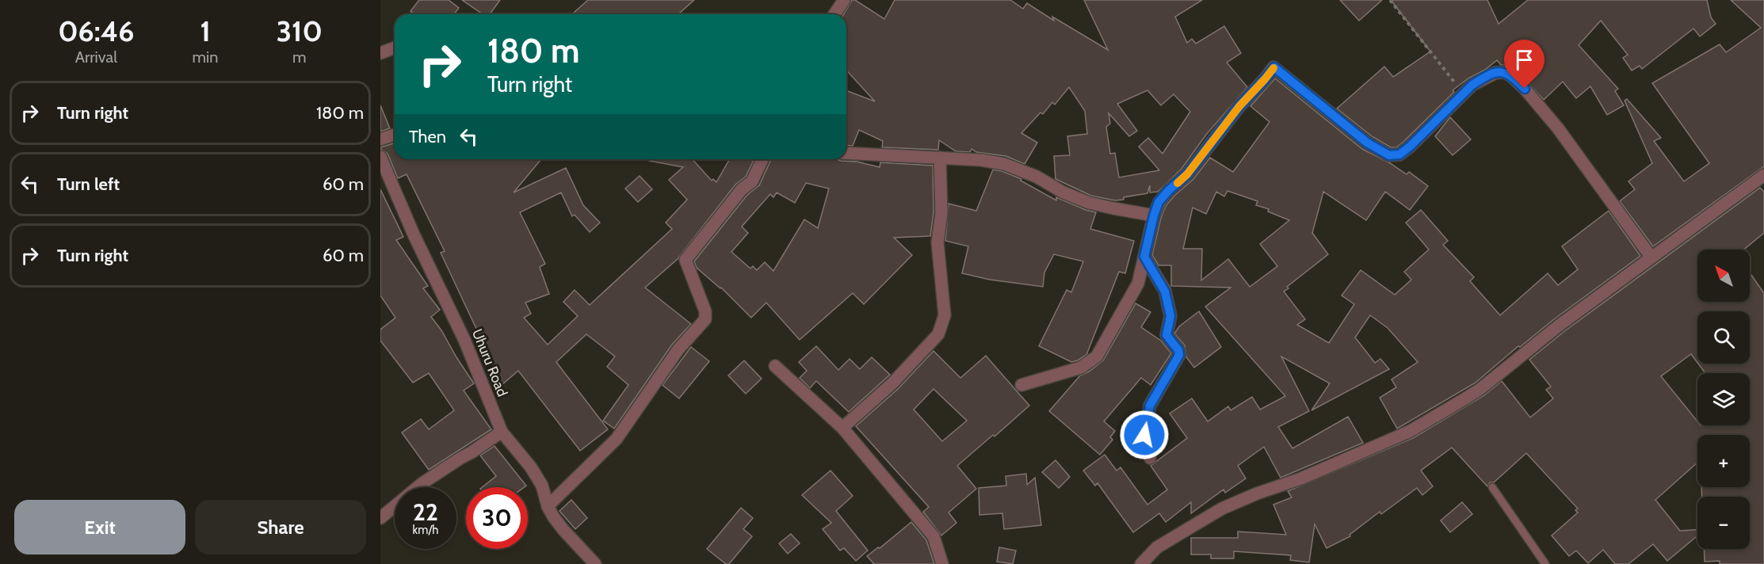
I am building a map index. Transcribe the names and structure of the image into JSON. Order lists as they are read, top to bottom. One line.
{"streets":{"street":["Uhuru Road"]},"north":"top left","page":{"eta":["06:46","Arrival","1","min","310","m"],"turn":["180 m","Turn right"],"list":[{"name":"Turn right","value":"180 m"},{"name":"Turn left","value":"60 m"},{"name":"Turn right","value":"60 m"}],"then":"Then","map_buttons":["+","−"],"speed":"22 km/h","limit":"30","buttons":["Exit","Share"]}}
